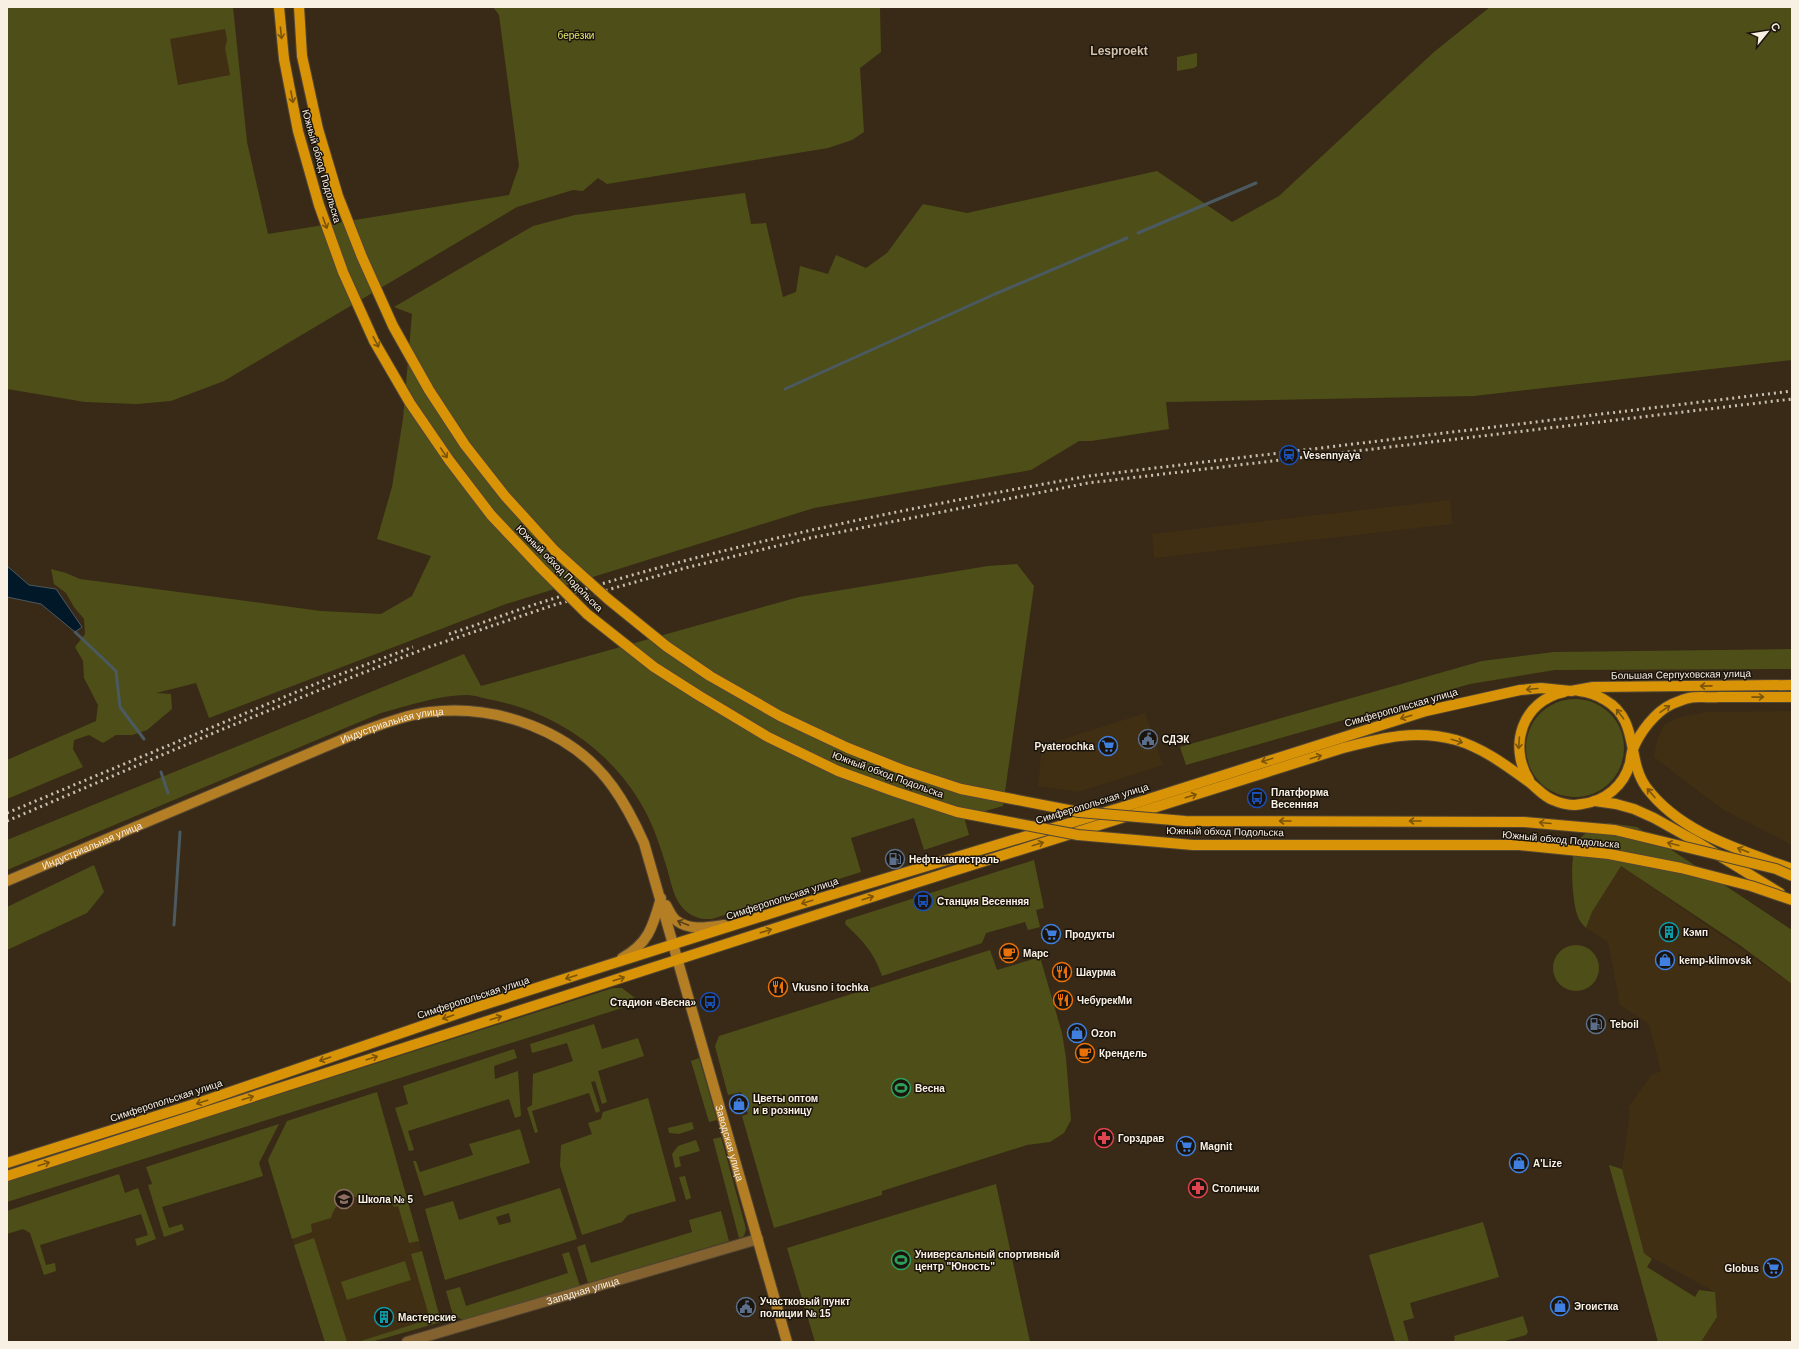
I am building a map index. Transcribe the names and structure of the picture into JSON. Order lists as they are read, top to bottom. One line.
{"streets":{"main road":["Южный обход Подольска","Большая Серпуховская улица","Симферопольская улица","Индустриальная улица","Заводская улица"],"street":["Западная улица"]},"crossings":[["Большая Серпуховская улица","Симферопольская улица"],["Симферопольская улица","Индустриальная улица"],["Симферопольская улица","Заводская улица"],["Индустриальная улица","Заводская улица"],["Заводская улица","Западная улица"]],"one_way":["Большая Серпуховская улица"],"districts":["Lesproekt"],"parks":["берёзки"],"places":{"station":["Vesennyaya"],"public building":["СДЭК","Участковый пункт полиции № 15"],"supermarket":["Pyaterochka","Продукты","Magnit","Globus"],"bus stop":["Платформа Весенняя","Станция Весенняя","Стадион «Весна»"],"fuel station":["Нефтьмагистраль","Teboil"],"building":["Кэмп","Мастерские"],"cafe":["Марс","Крендель"],"shop":["kemp-klimovsk","Ozon","Цветы оптом и в розницу","A'Lize","Эгоистка"],"restaurant":["Шаурма","Vkusno i tochka","ЧебурекМи"],"sports":["Весна","Универсальный спортивный центр \"Юность\""],"pharmacy":["Горздрав","Столички"],"school or university":["Школа № 5"]},"north":"top right"}
